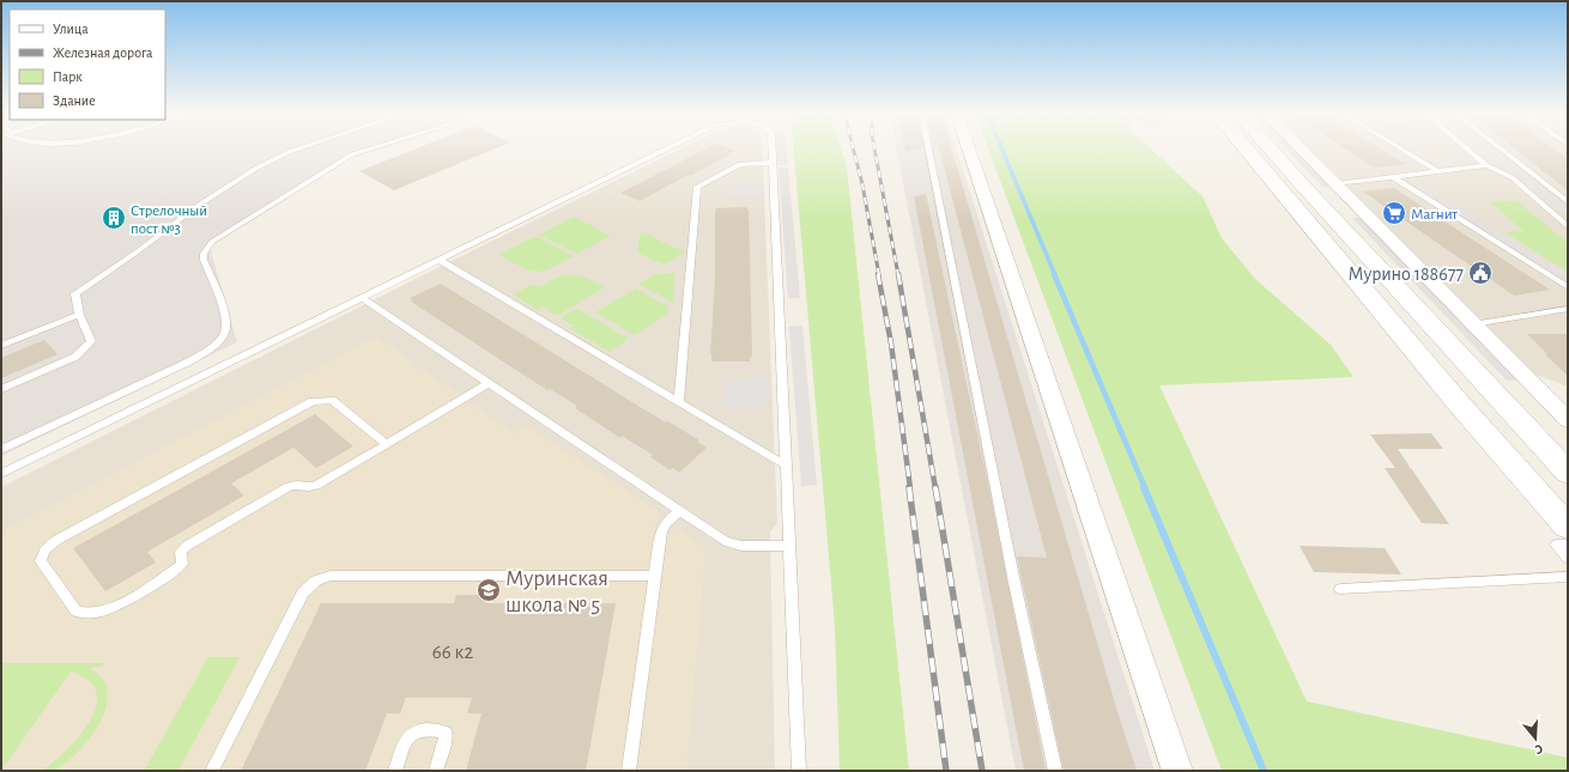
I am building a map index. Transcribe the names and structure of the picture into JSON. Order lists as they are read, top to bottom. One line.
{"places":{"supermarket":["Магнит"],"building":["Стрелочный пост №3"],"public building":["Мурино 188677"],"school or university":["Муринская школа № 5"]},"house_numbers":["66 к2"],"legend":["Улица","Железная дорога","Парк","Здание"],"north":"bottom"}
